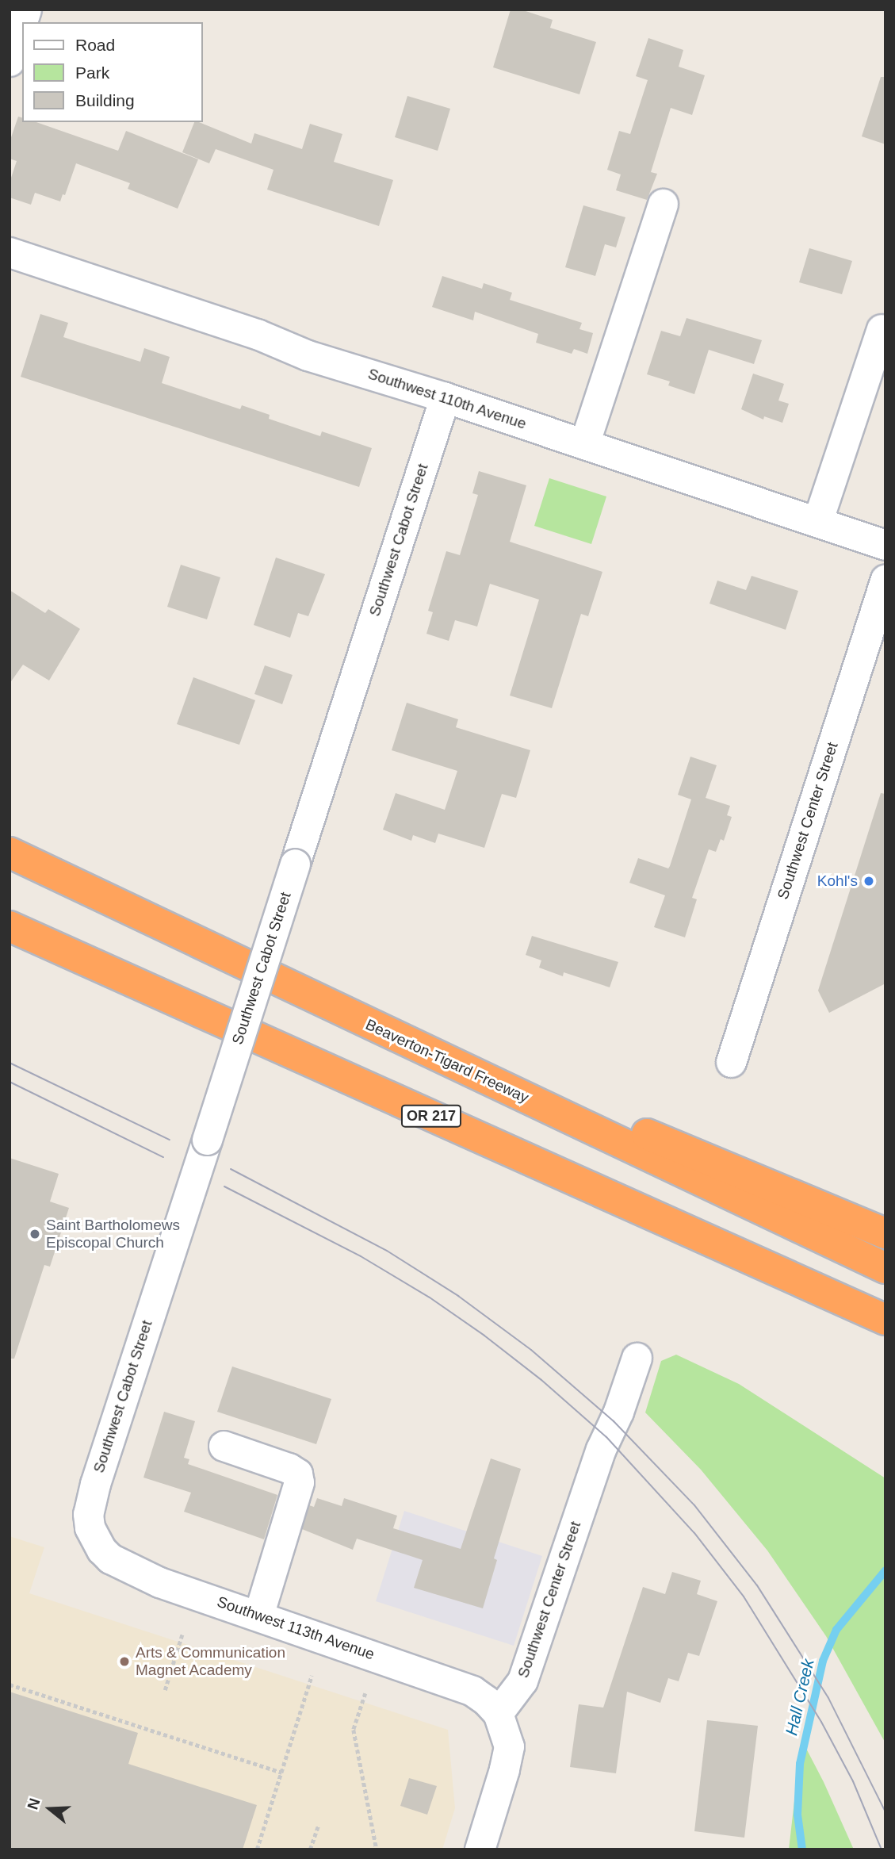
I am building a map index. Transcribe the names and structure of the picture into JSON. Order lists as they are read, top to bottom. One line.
{"streets":{"highway":["Beaverton-Tigard Freeway","OR 217"],"street":["Southwest 110th Avenue","Southwest Cabot Street","Southwest Center Street","Southwest 113th Avenue"]},"crossings":[["Southwest 110th Avenue","Southwest Cabot Street"],["Southwest Cabot Street","Southwest 113th Avenue"],["Southwest Center Street","Southwest 113th Avenue"]],"water":["Hall Creek"],"places":["Kohl's","Saint Bartholomews Episcopal Church","Arts & Communication Magnet Academy"],"legend":["Road","Park","Building"],"north":"left"}
